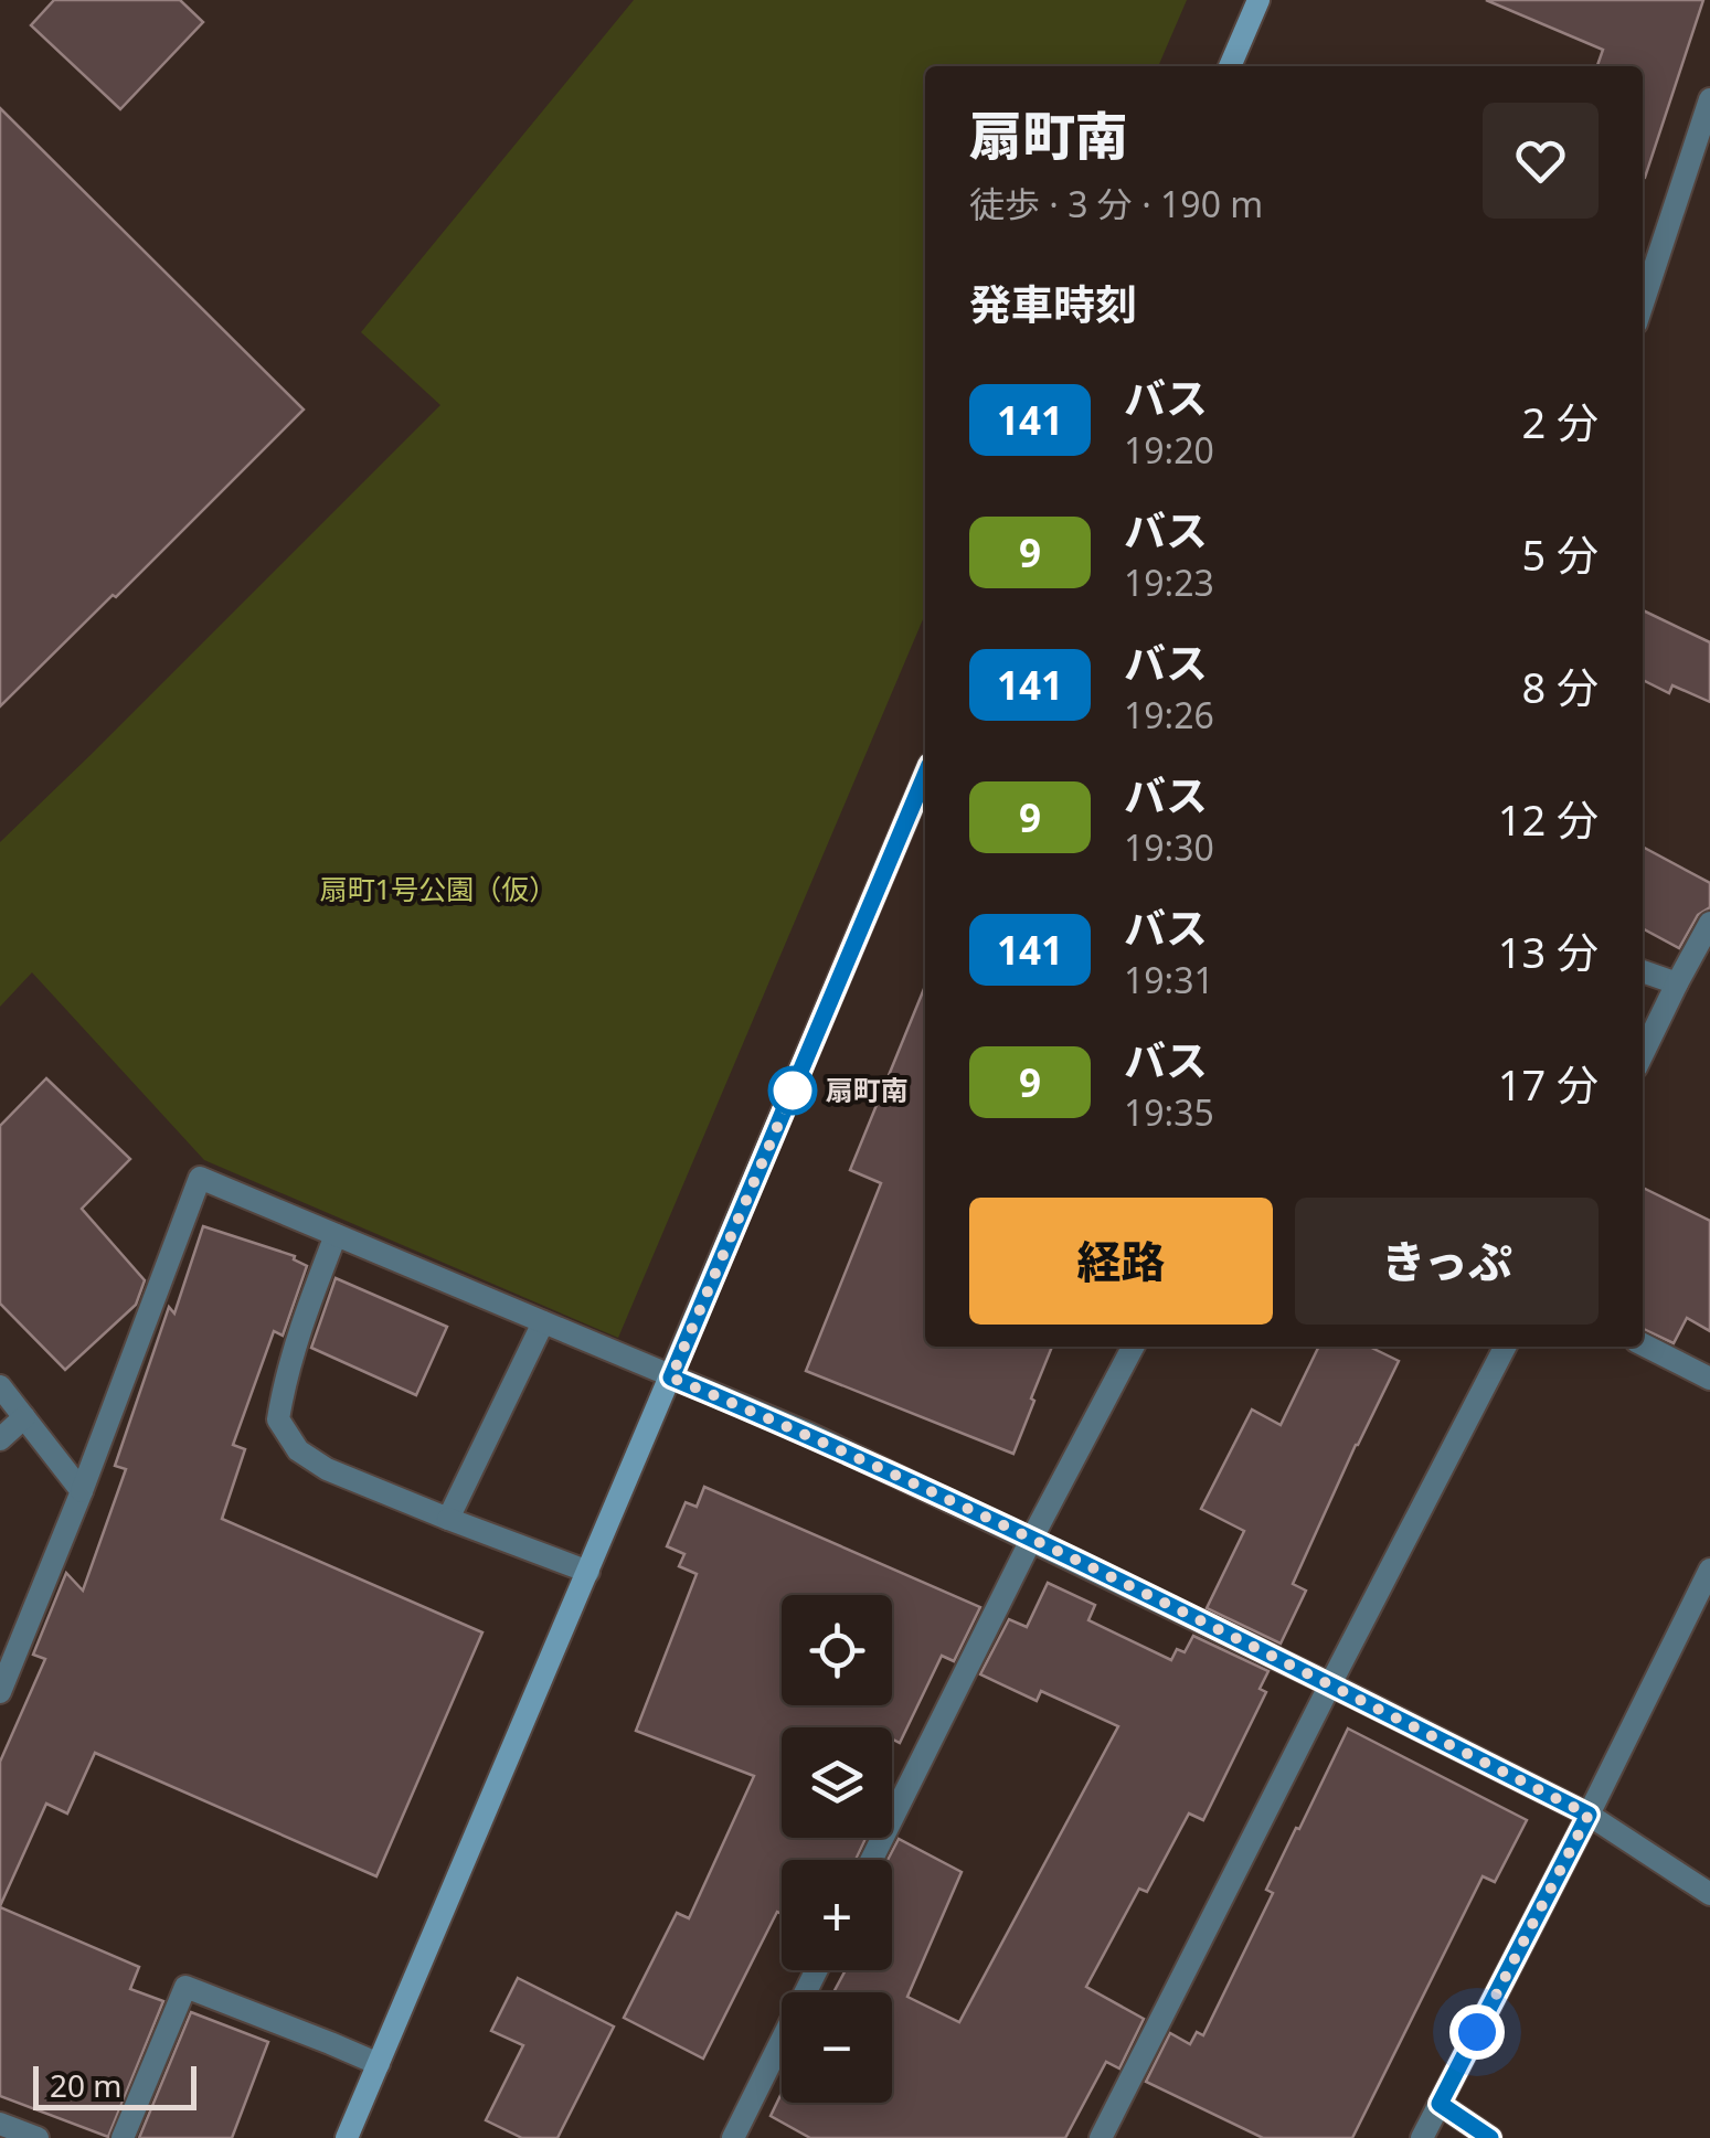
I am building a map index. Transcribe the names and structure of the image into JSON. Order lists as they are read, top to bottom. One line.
{"parks":["扇町1号公園（仮）"],"places":["扇町南"],"lines":["bus line 141"],"scale_bar":"20 m","page":{"heading":[["扇町南","徒歩 · 3 分 · 190 m"],"発車時刻"],"list":[{"mark":"141","name":"バス","note":"19:20","value":"2 分"},{"mark":"9","name":"バス","note":"19:23","value":"5 分"},{"mark":"141","name":"バス","note":"19:26","value":"8 分"},{"mark":"9","name":"バス","note":"19:30","value":"12 分"},{"mark":"141","name":"バス","note":"19:31","value":"13 分"},{"mark":"9","name":"バス","note":"19:35","value":"17 分"}],"buttons":["経路","きっぷ"],"map_buttons":["+","−"],"scale":"20 m"}}
